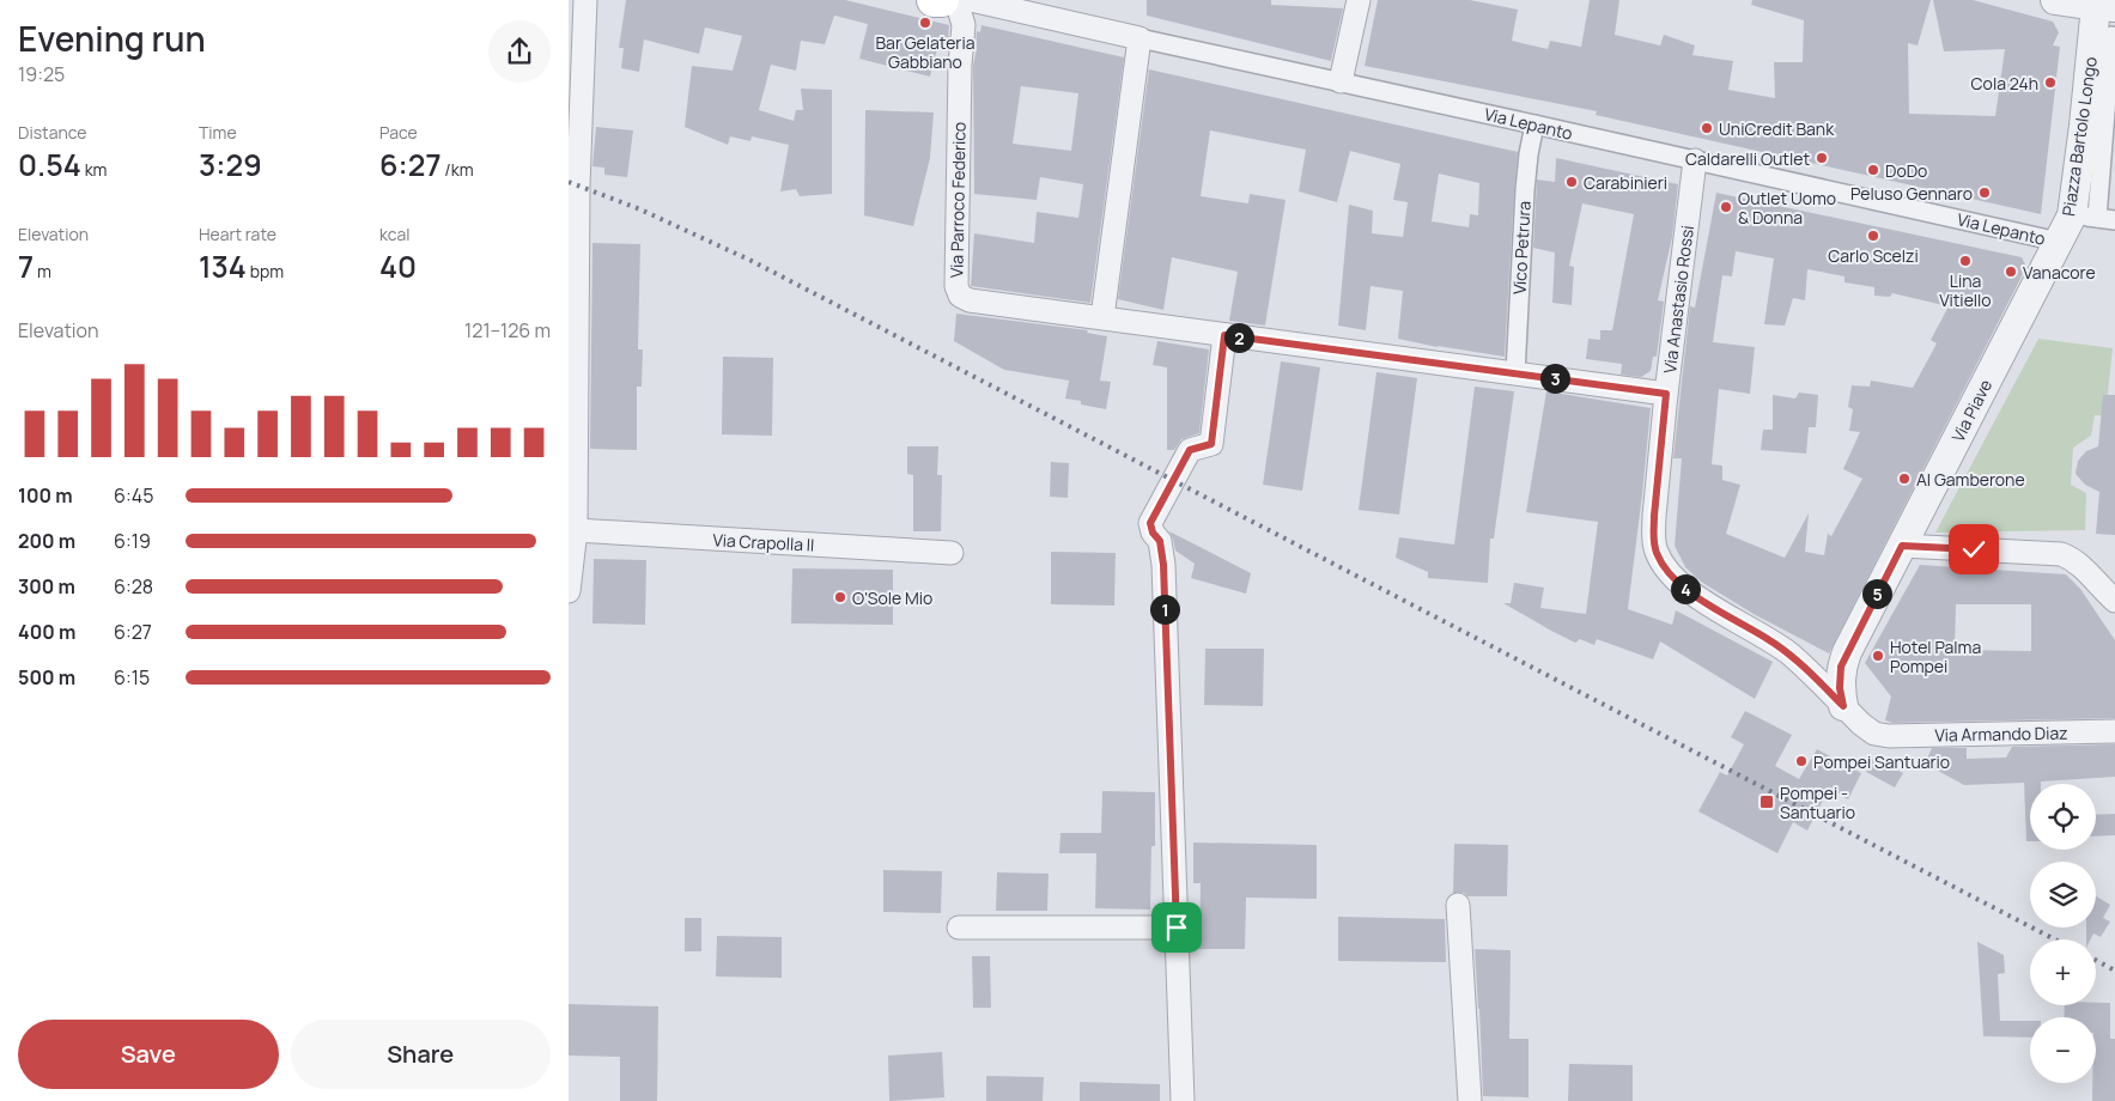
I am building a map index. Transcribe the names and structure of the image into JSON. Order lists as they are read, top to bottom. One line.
{"streets":{"street":["Via Lepanto","Piazza Bartolo Longo","Via Parroco Federico","Vico Petrura","Via Anastasio Rossi","Via Piave","Via Crapolla II","Via Armando Diaz"]},"crossings":[["Via Lepanto","Piazza Bartolo Longo"],["Via Lepanto","Vico Petrura"],["Via Lepanto","Via Anastasio Rossi"],["Piazza Bartolo Longo","Via Piave"],["Via Parroco Federico","Vico Petrura"],["Via Parroco Federico","Via Anastasio Rossi"],["Via Anastasio Rossi","Via Piave"],["Via Anastasio Rossi","Via Armando Diaz"]],"places":{"other":["Bar Gelateria Gabbiano","Cola 24h","UniCredit Bank","Caldarelli Outlet","DoDo","Carabinieri","Peluso Gennaro","Outlet Uomo & Donna","Carlo Scelzi","Lina Vitiello","Vanacore","Al Gamberone","O'Sole Mio","Hotel Palma Pompei","Pompei Santuario"],"transit":["Pompei - Santuario"]},"page":{"heading":["Evening run","19:25"],"stats":[["Distance","0.54 km"],["Time","3:29"],["Pace","6:27 /km"],["Elevation","7 m"],["Heart rate","134 bpm"],["kcal","40"]],"chart":["Elevation","121–126 m"],"pins":["2","3","4","5","1"],"list":[{"name":"100 m","note":"6:45"},{"name":"200 m","note":"6:19"},{"name":"300 m","note":"6:28"},{"name":"400 m","note":"6:27"},{"name":"500 m","note":"6:15"}],"map_buttons":["+","−"],"buttons":["Save","Share"]}}
